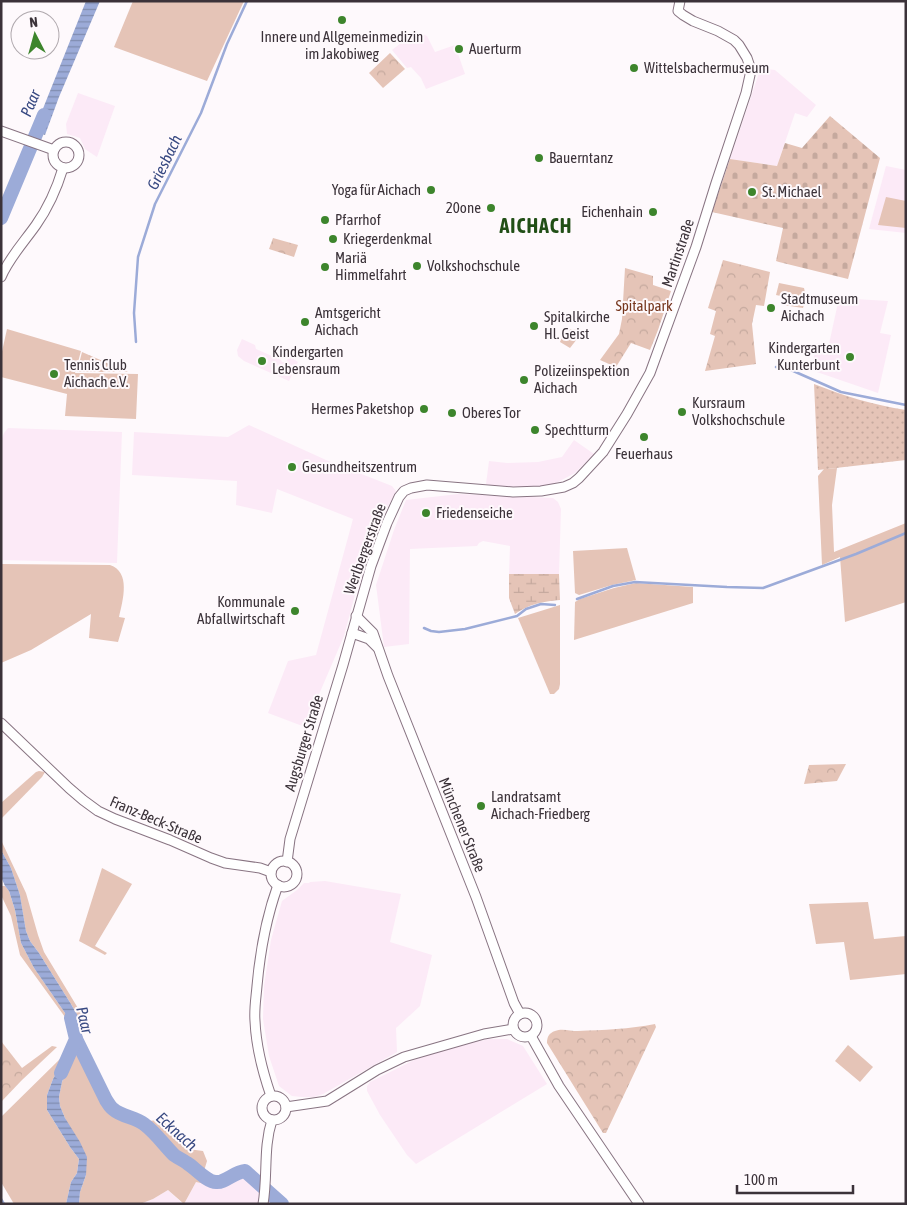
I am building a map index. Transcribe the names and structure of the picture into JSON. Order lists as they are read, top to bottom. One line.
{"streets":{"main road":["Martinstraße","Werlbergerstraße","Augsburger Straße","Franz-Beck-Straße","Münchener Straße"]},"crossings":[["Martinstraße","Werlbergerstraße"],["Werlbergerstraße","Augsburger Straße"],["Werlbergerstraße","Münchener Straße"],["Augsburger Straße","Franz-Beck-Straße"]],"districts":["AICHACH"],"water":["Paar","Griesbach","Ecknach"],"parks":["Spitalpark"],"places":["Innere und Allgemeinmedizin im Jakobiweg","Auerturm","Wittelsbachermuseum","Bauerntanz","Yoga für Aichach","St. Michael","20one","Eichenhain","Pfarrhof","Kriegerdenkmal","Volkshochschule","Mariä Himmelfahrt","Stadtmuseum Aichach","Amtsgericht Aichach","Spitalkirche Hl. Geist","Kindergarten Kunterbunt","Kindergarten Lebensraum","Tennis Club Aichach e.V.","Polizeiinspektion Aichach","Hermes Paketshop","Kursraum Volkshochschule","Oberes Tor","Spechtturm","Feuerhaus","Gesundheitszentrum","Friedenseiche","Kommunale Abfallwirtschaft","Landratsamt Aichach-Friedberg"],"scale_bar":"100 m","north":"top"}
